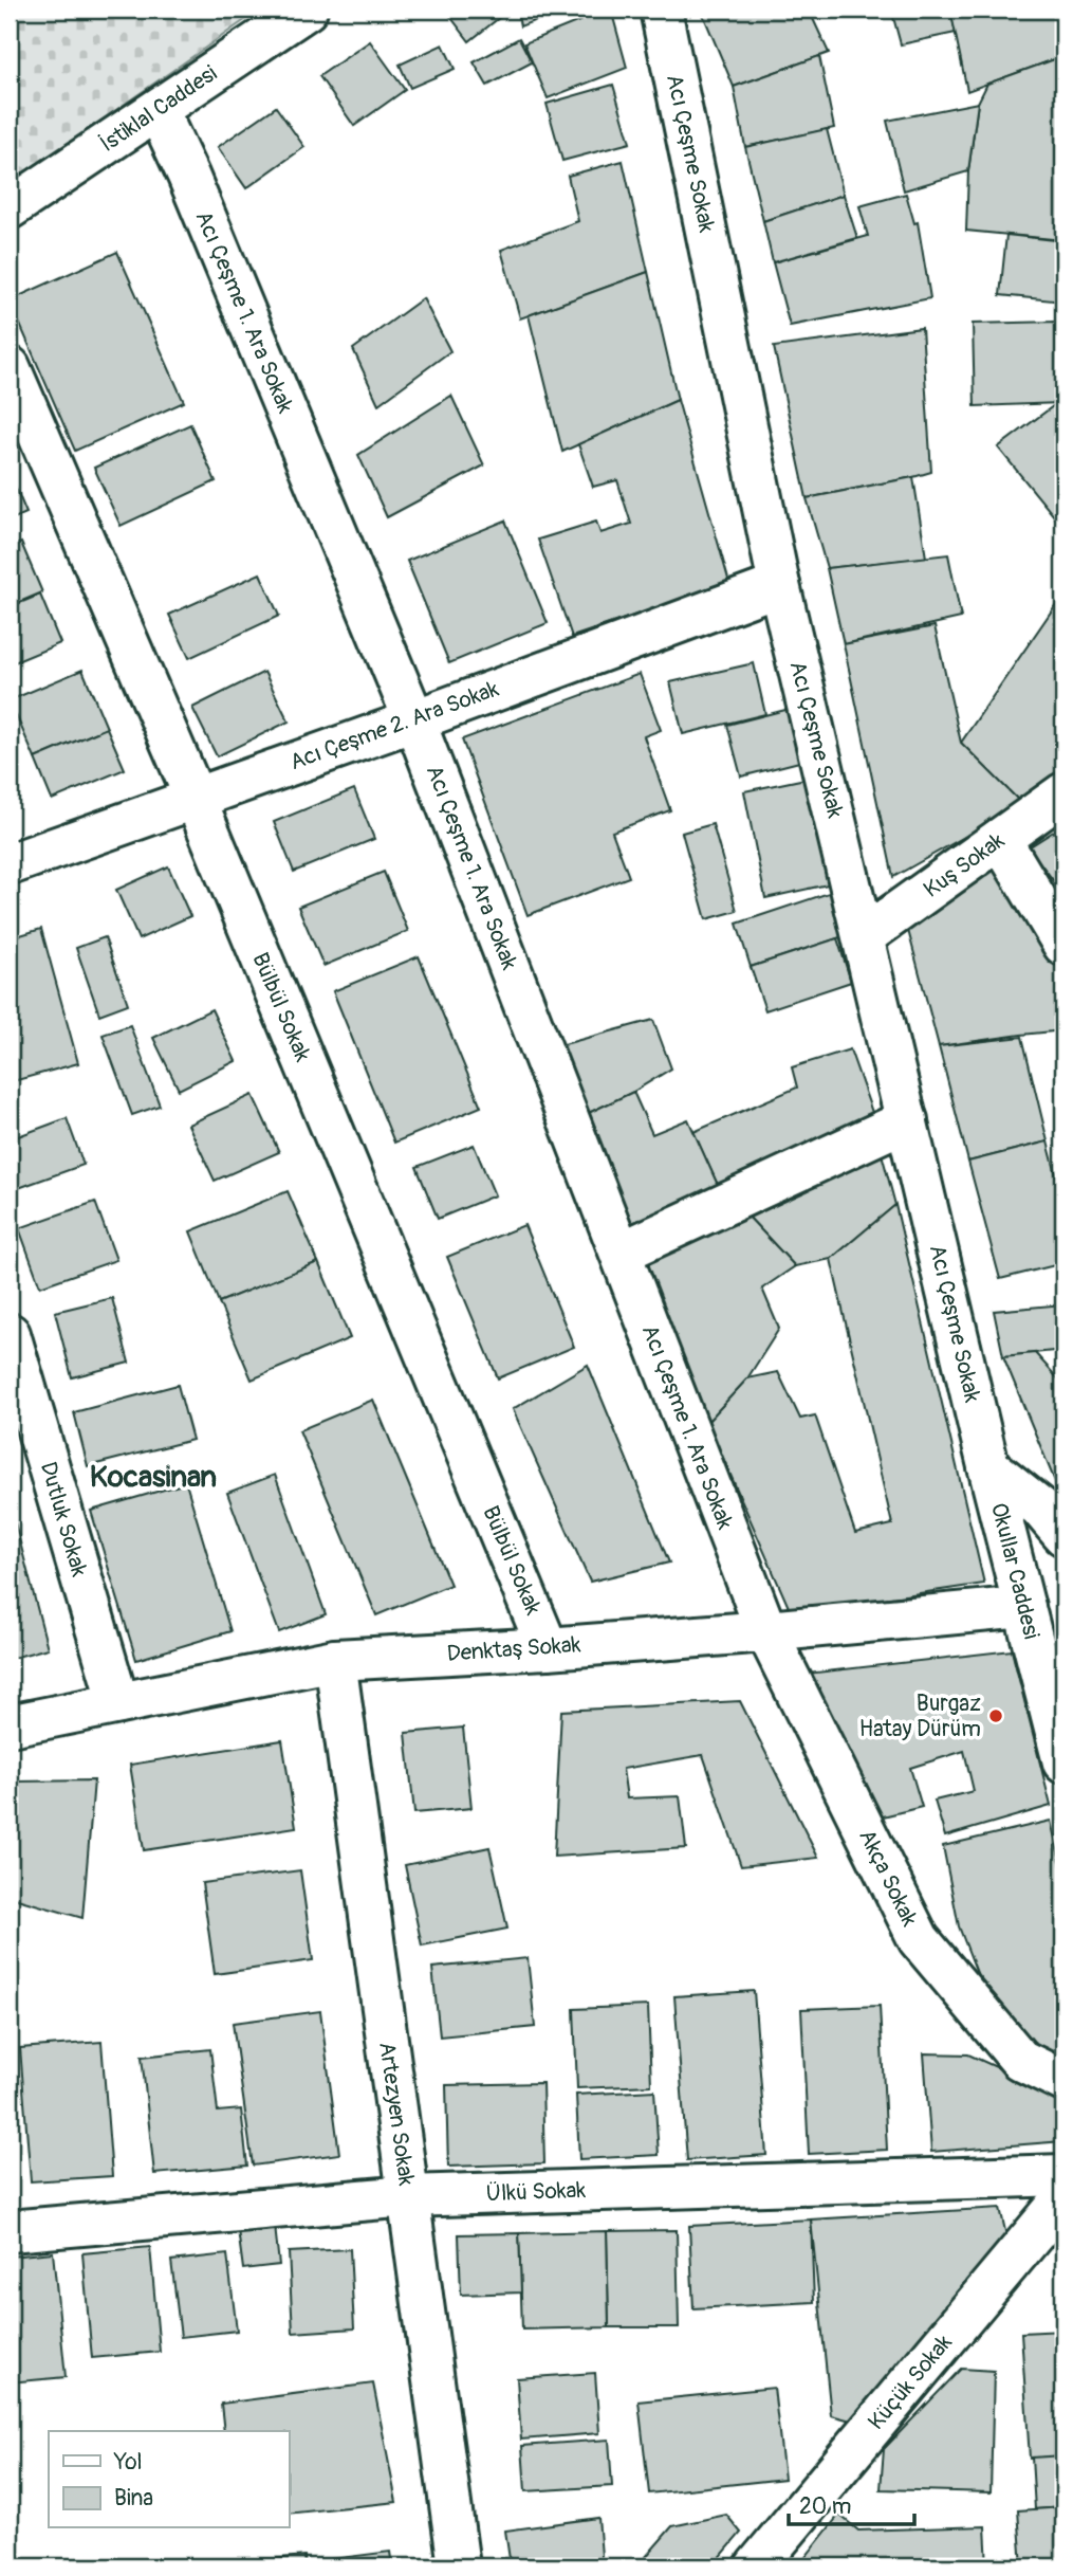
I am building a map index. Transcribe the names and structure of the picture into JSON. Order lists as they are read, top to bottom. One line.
{"streets":{"street":["İstiklal Caddesi","Acı Çeşme Sokak","Acı Çeşme 1. Ara Sokak","Acı Çeşme 2. Ara Sokak","Kuş Sokak","Bülbül Sokak","Dutluk Sokak","Okullar Caddesi","Denktaş Sokak","Akça Sokak","Artezyen Sokak","Ülkü Sokak","Küçük Sokak"]},"crossings":[["İstiklal Caddesi","Acı Çeşme 1. Ara Sokak"],["Acı Çeşme Sokak","Acı Çeşme 2. Ara Sokak"],["Acı Çeşme Sokak","Kuş Sokak"],["Acı Çeşme Sokak","Okullar Caddesi"],["Acı Çeşme 1. Ara Sokak","Acı Çeşme 2. Ara Sokak"],["Acı Çeşme 1. Ara Sokak","Denktaş Sokak"],["Acı Çeşme 1. Ara Sokak","Akça Sokak"],["Acı Çeşme 2. Ara Sokak","Bülbül Sokak"],["Bülbül Sokak","Denktaş Sokak"],["Dutluk Sokak","Denktaş Sokak"],["Okullar Caddesi","Denktaş Sokak"],["Denktaş Sokak","Akça Sokak"],["Denktaş Sokak","Artezyen Sokak"],["Artezyen Sokak","Ülkü Sokak"]],"districts":["Kocasinan"],"places":["Burgaz Hatay Dürüm"],"legend":["Yol","Bina"],"scale_bar":"20 m"}
